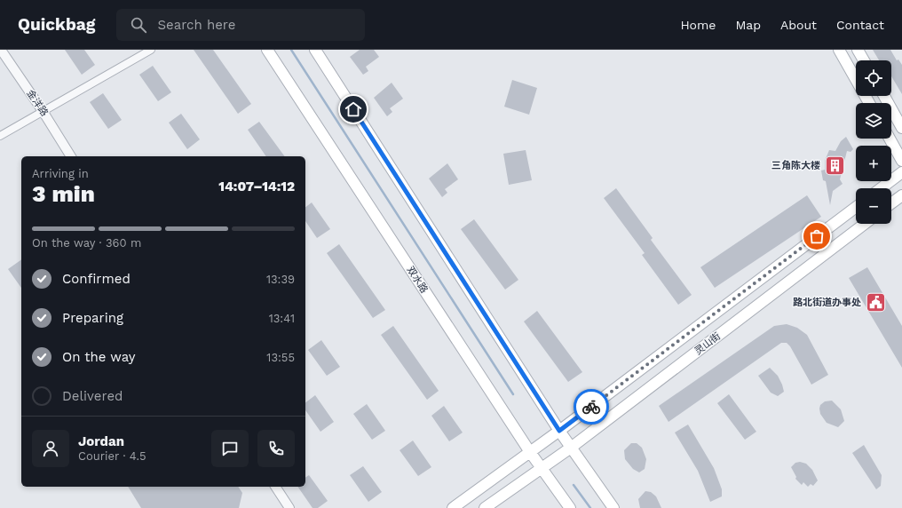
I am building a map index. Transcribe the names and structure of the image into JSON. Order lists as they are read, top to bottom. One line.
{"streets":{"main road":["双水路","灵山街"],"street":["金洋路"]},"crossings":[["双水路","灵山街"]],"places":{"building":["三角陈大楼"],"public building":["路北街道办事处"]},"page":{"header":"Quickbag","search":"Search here","nav":["Home","Map","About","Contact"],"map_buttons":["+","−"],"heading":["3 min","Arriving in","14:07–14:12"],"panel":["Jordan","Courier · 4.5"],"bar":"On the way · 360 m","list":[["Confirmed","13:39"],["Preparing","13:41"],["On the way","13:55"],"Delivered"]}}
